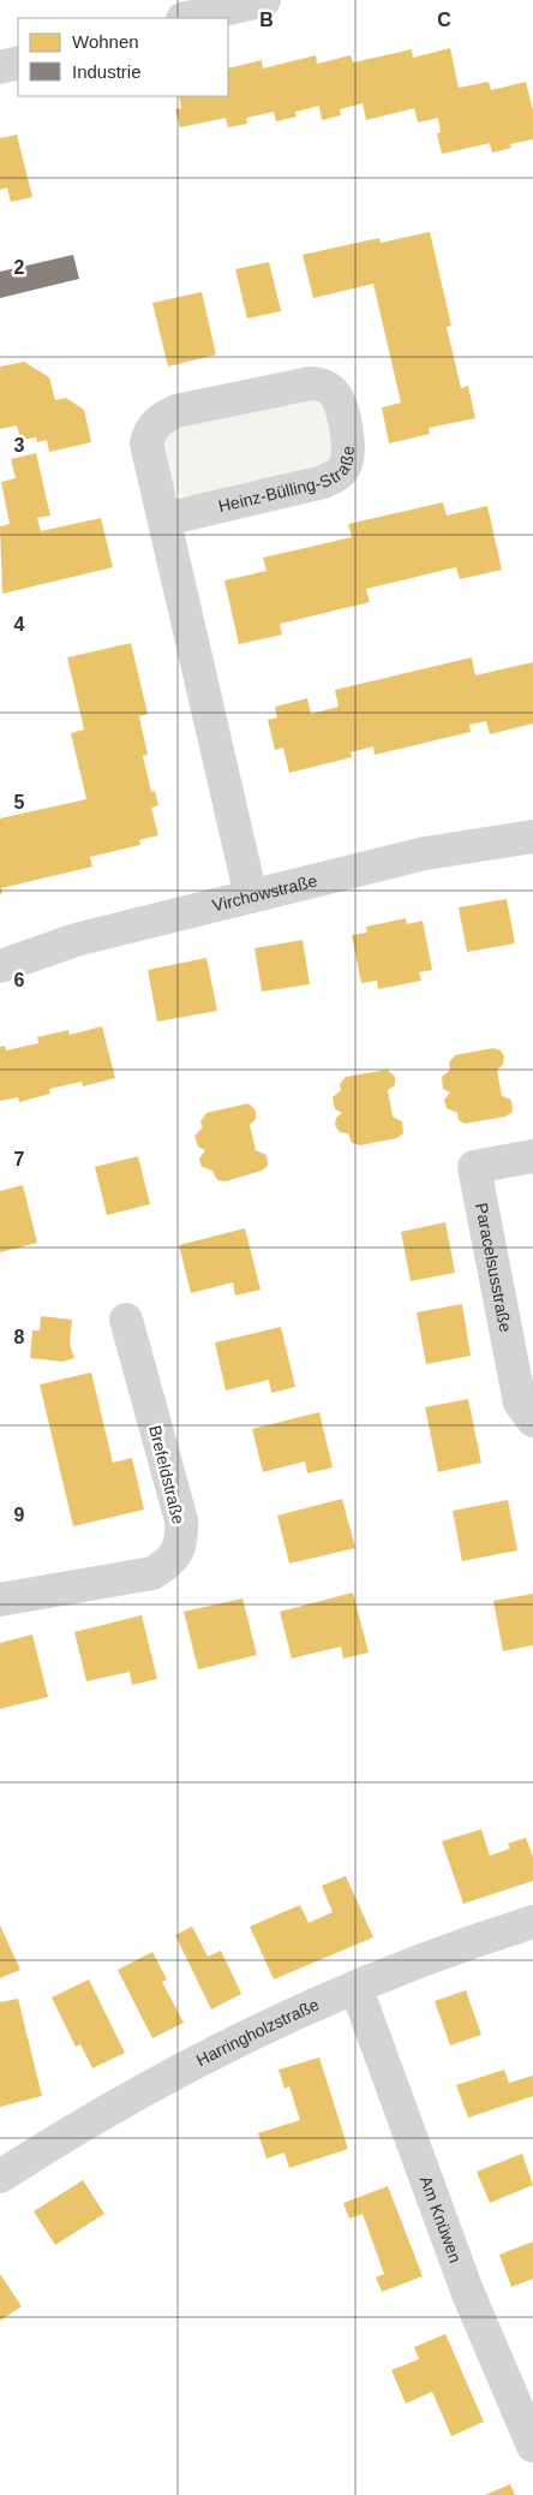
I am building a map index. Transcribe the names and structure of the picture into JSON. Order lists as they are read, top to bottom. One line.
{"streets":{"street":["Heinz-Bülling-Straße","Virchowstraße","Paracelsusstraße","Brefeldstraße","Harringholzstraße","Am Knüwen"]},"crossings":[["Heinz-Bülling-Straße","Virchowstraße"],["Harringholzstraße","Am Knüwen"]],"legend":["Wohnen","Industrie"],"grid":{"columns":["B","C"],"rows":["2","3","4","5","6","7","8","9"]}}
